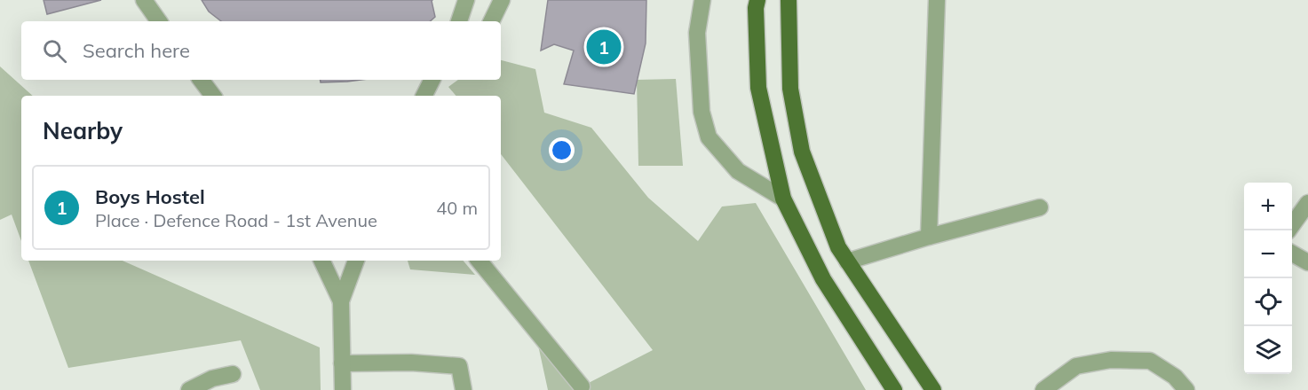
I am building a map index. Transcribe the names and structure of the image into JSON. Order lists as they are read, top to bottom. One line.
{"page":{"search":"Search here","pins":"1","heading":"Nearby","list":[{"mark":"1","name":"Boys Hostel","note":"Place · Defence Road - 1st Avenue","value":"40 m"}],"map_buttons":["+","−"]}}
